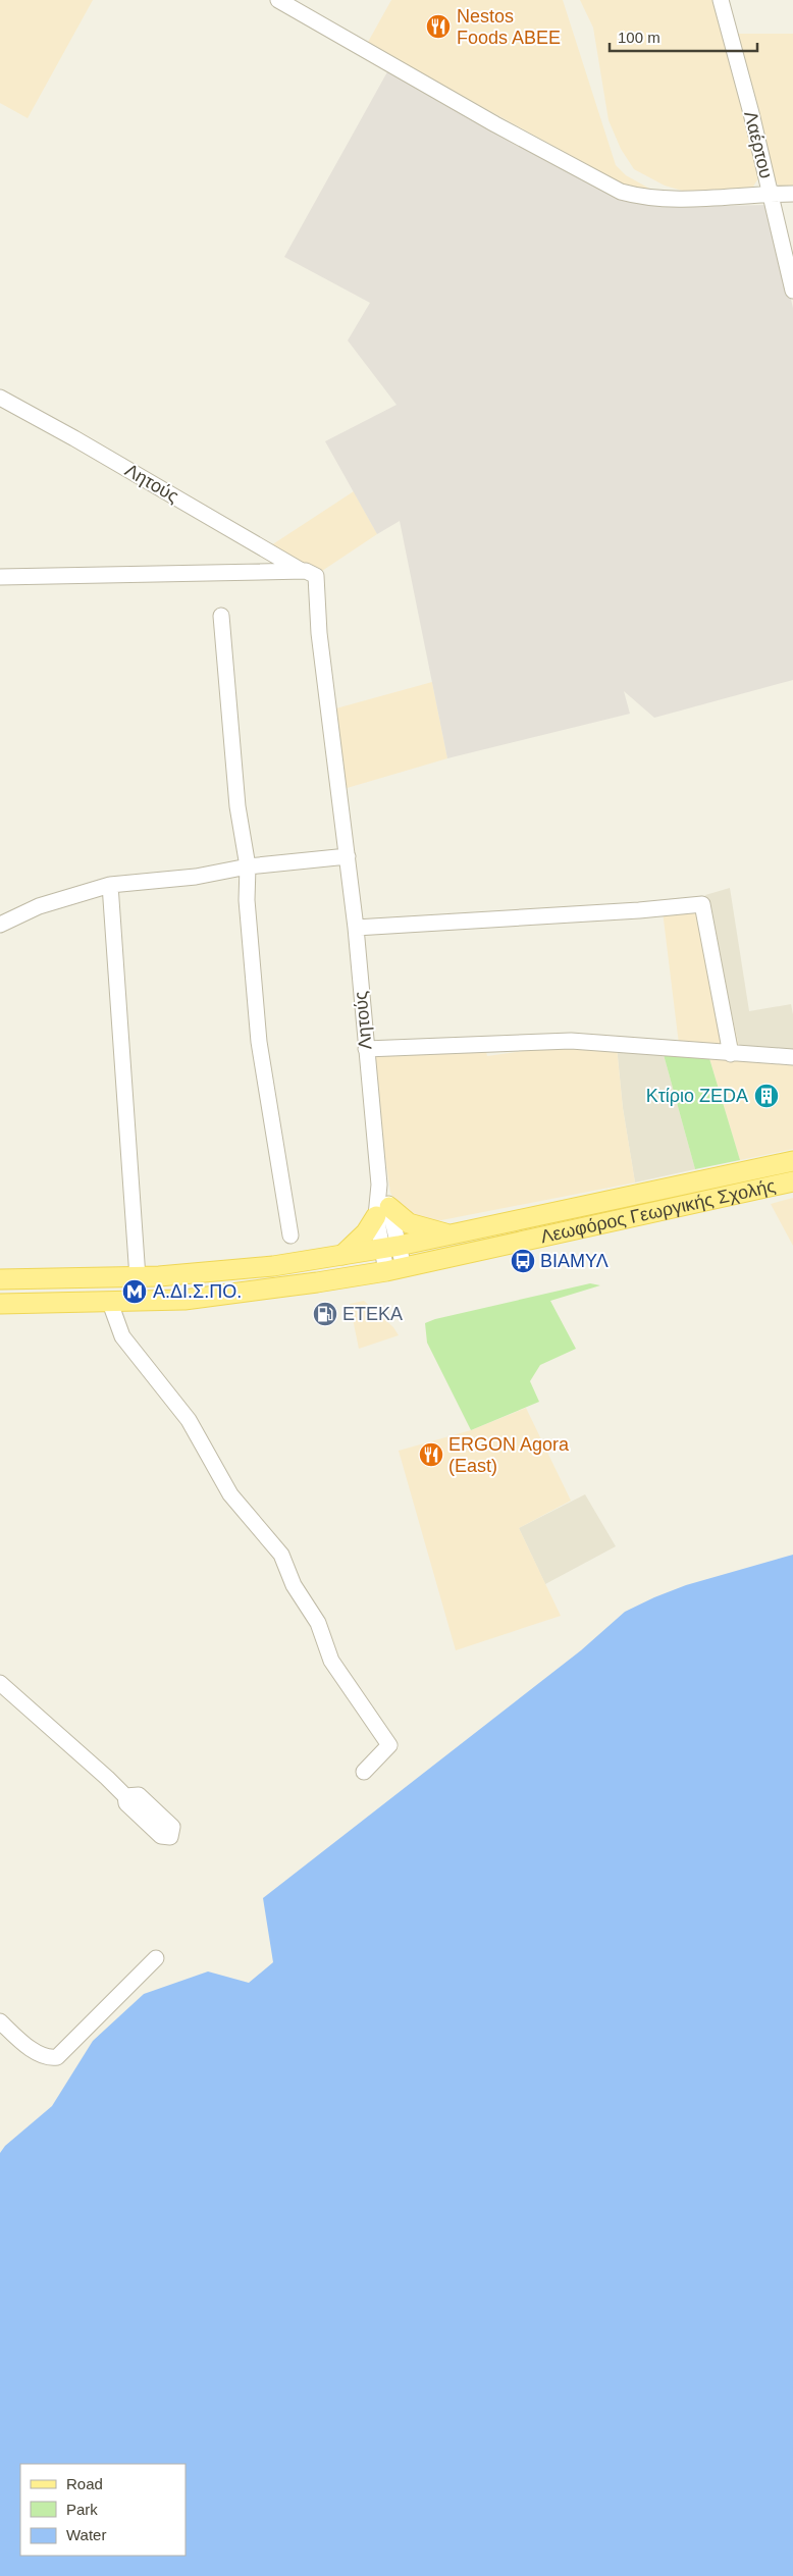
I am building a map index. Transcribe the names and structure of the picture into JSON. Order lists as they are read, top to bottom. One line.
{"streets":{"main road":["Λεωφόρος Γεωργικής Σχολής"],"street":["Λαέρτου","Λητούς"]},"crossings":[["Λητούς","Λεωφόρος Γεωργικής Σχολής"]],"places":{"restaurant":["Nestos Foods ABEE","ERGON Agora (East)"],"building":["Κτίριο ZEDA"],"bus stop":["ΒΙΑΜΥΛ"],"metro station":["Α.ΔΙ.Σ.ΠΟ."],"fuel station":["ΕΤΕΚΑ"]},"legend":["Road","Park","Water"],"scale_bar":"100 m"}
